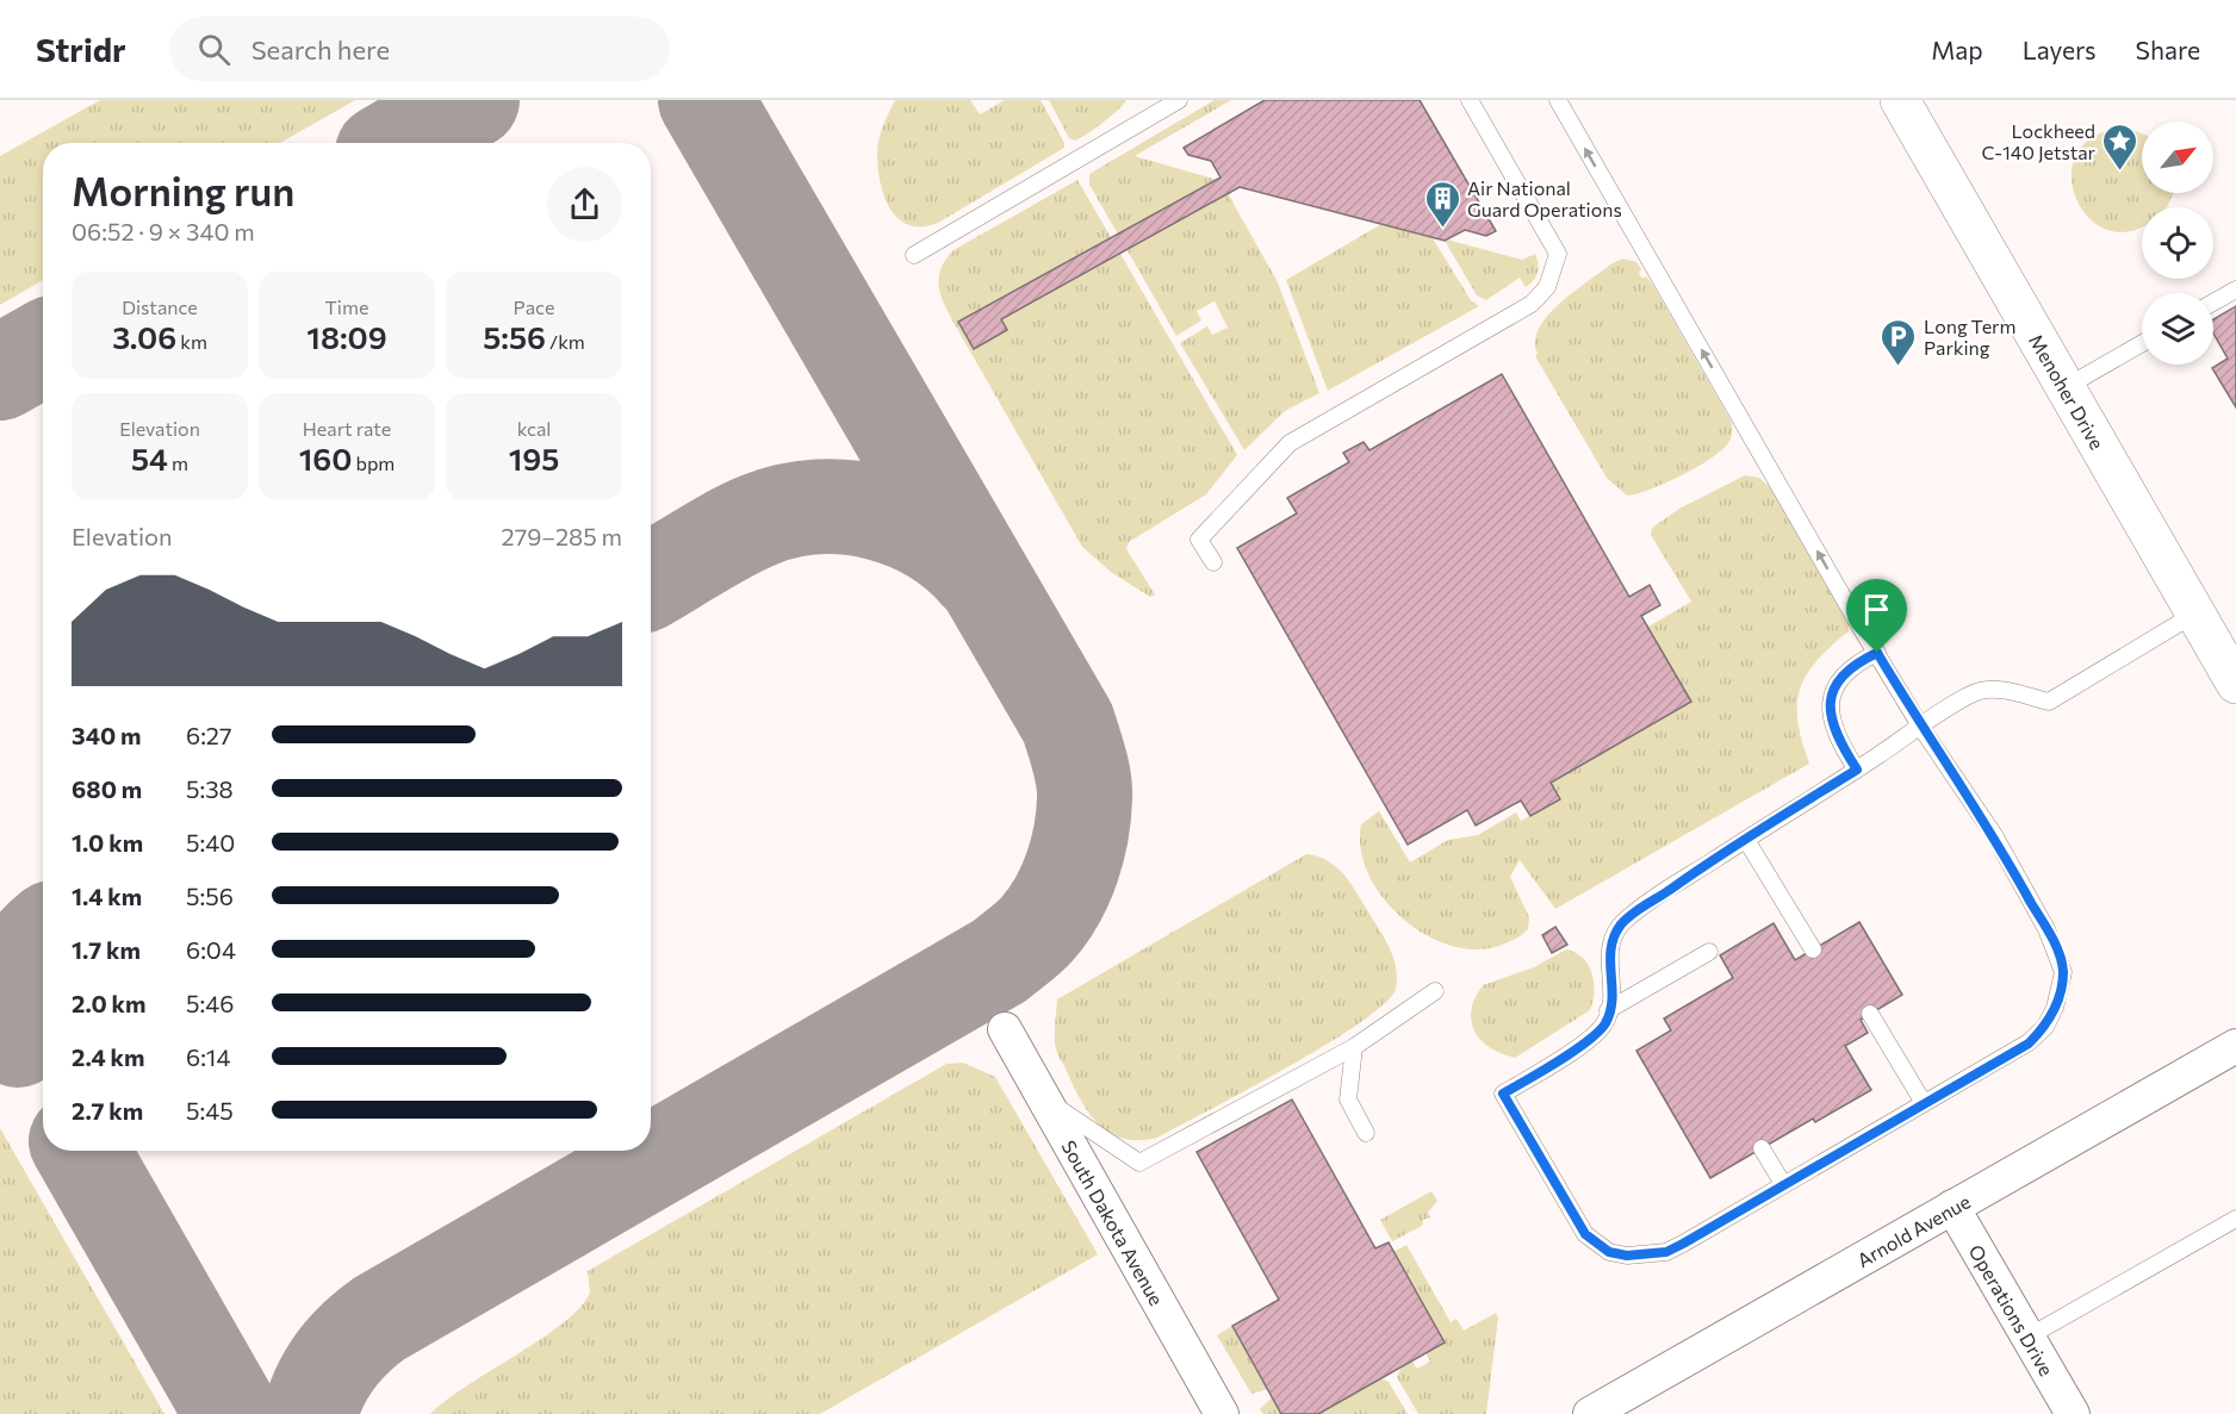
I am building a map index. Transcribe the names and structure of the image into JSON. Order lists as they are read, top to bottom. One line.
{"streets":{"street":["Menoher Drive","South Dakota Avenue","Arnold Avenue","Operations Drive"]},"crossings":[["Arnold Avenue","Operations Drive"]],"places":{"place":["Lockheed C-140 Jetstar"],"building":["Air National Guard Operations"],"parking":["Long Term Parking"]},"north":"top right","page":{"header":"Stridr","search":"Search here","nav":["Map","Layers","Share"],"heading":["Morning run","06:52 · 9 × 340 m"],"stats":[["Distance","3.06 km"],["Time","18:09"],["Pace","5:56 /km"],["Elevation","54 m"],["Heart rate","160 bpm"],["kcal","195"]],"chart":["Elevation","279–285 m"],"list":[{"name":"340 m","note":"6:27"},{"name":"680 m","note":"5:38"},{"name":"1.0 km","note":"5:40"},{"name":"1.4 km","note":"5:56"},{"name":"1.7 km","note":"6:04"},{"name":"2.0 km","note":"5:46"},{"name":"2.4 km","note":"6:14"},{"name":"2.7 km","note":"5:45"}]}}
